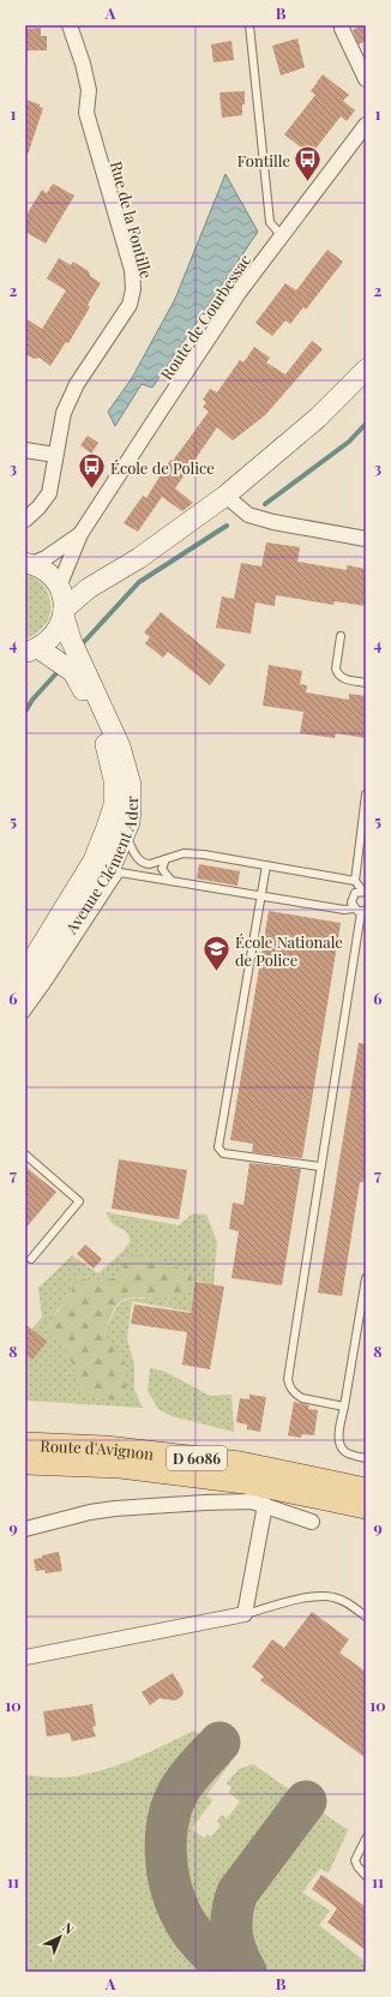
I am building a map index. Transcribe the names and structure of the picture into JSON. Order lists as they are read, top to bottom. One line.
{"streets":{"main road":["Route d'Avignon","D 6086"],"street":["Rue de la Fontille","Route de Courbessac","Avenue Clément Ader"]},"crossings":[["Route de Courbessac","Avenue Clément Ader"]],"places":{"bus stop":["Fontille","École de Police"],"school or university":["École Nationale de Police"]},"north":"top right","grid":{"columns":["A","B"],"rows":["1","2","3","4","5","6","7","8","9","10","11"]}}
